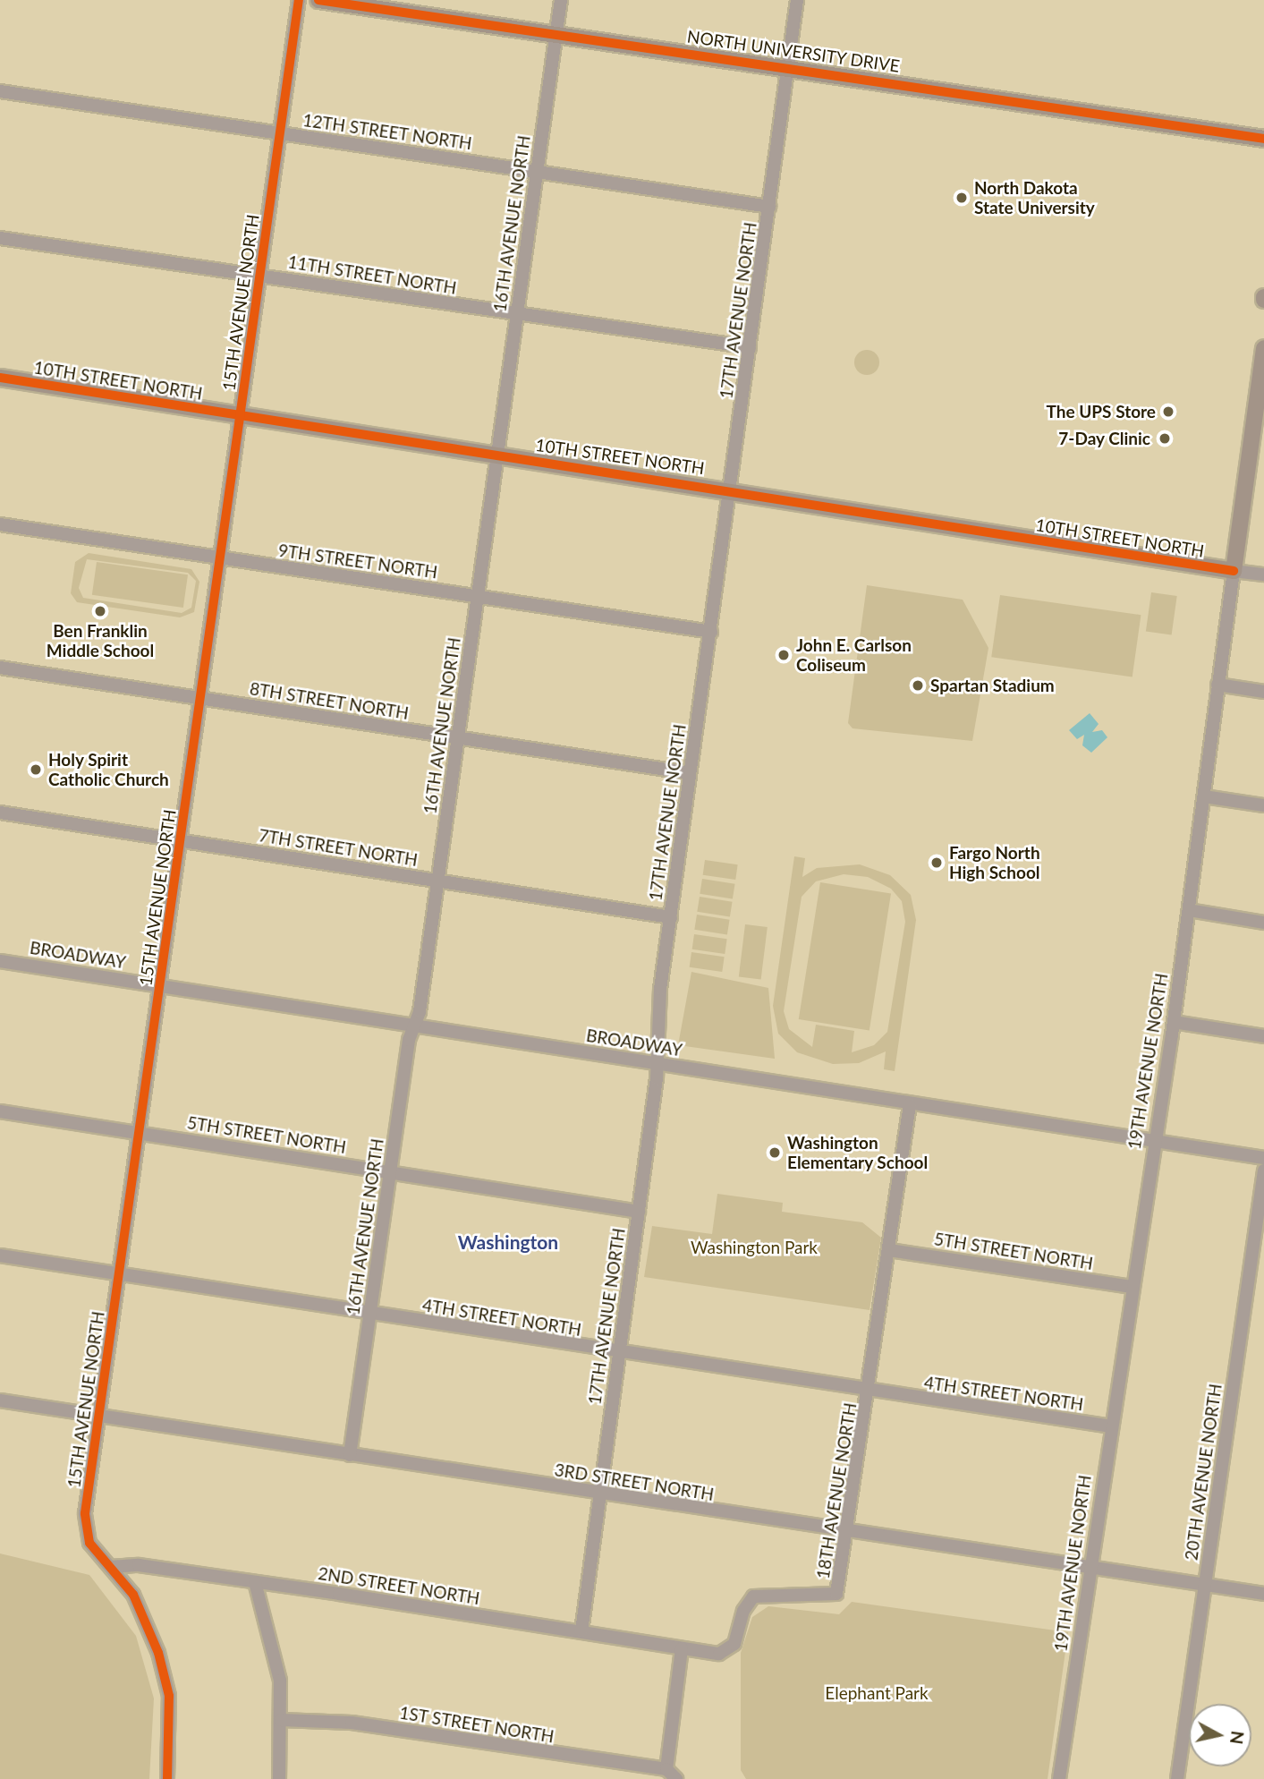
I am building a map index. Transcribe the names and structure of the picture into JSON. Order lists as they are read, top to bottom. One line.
{"streets":{"main road":["NORTH UNIVERSITY DRIVE","10TH STREET NORTH","19TH AVENUE NORTH"],"street":["12TH STREET NORTH","16TH AVENUE NORTH","11TH STREET NORTH","15TH AVENUE NORTH","17TH AVENUE NORTH","9TH STREET NORTH","8TH STREET NORTH","7TH STREET NORTH","BROADWAY","5TH STREET NORTH","4TH STREET NORTH","20TH AVENUE NORTH","3RD STREET NORTH","18TH AVENUE NORTH","2ND STREET NORTH","1ST STREET NORTH"]},"crossings":[["NORTH UNIVERSITY DRIVE","16TH AVENUE NORTH"],["NORTH UNIVERSITY DRIVE","17TH AVENUE NORTH"],["12TH STREET NORTH","16TH AVENUE NORTH"],["12TH STREET NORTH","15TH AVENUE NORTH"],["12TH STREET NORTH","17TH AVENUE NORTH"],["16TH AVENUE NORTH","11TH STREET NORTH"],["16TH AVENUE NORTH","10TH STREET NORTH"],["16TH AVENUE NORTH","9TH STREET NORTH"],["16TH AVENUE NORTH","8TH STREET NORTH"],["16TH AVENUE NORTH","7TH STREET NORTH"],["16TH AVENUE NORTH","BROADWAY"],["16TH AVENUE NORTH","5TH STREET NORTH"],["16TH AVENUE NORTH","4TH STREET NORTH"],["16TH AVENUE NORTH","3RD STREET NORTH"],["11TH STREET NORTH","15TH AVENUE NORTH"],["11TH STREET NORTH","17TH AVENUE NORTH"],["15TH AVENUE NORTH","10TH STREET NORTH"],["15TH AVENUE NORTH","9TH STREET NORTH"],["15TH AVENUE NORTH","8TH STREET NORTH"],["15TH AVENUE NORTH","7TH STREET NORTH"],["15TH AVENUE NORTH","BROADWAY"],["15TH AVENUE NORTH","5TH STREET NORTH"],["15TH AVENUE NORTH","4TH STREET NORTH"],["15TH AVENUE NORTH","3RD STREET NORTH"],["15TH AVENUE NORTH","2ND STREET NORTH"],["17TH AVENUE NORTH","10TH STREET NORTH"],["17TH AVENUE NORTH","9TH STREET NORTH"],["17TH AVENUE NORTH","8TH STREET NORTH"],["17TH AVENUE NORTH","7TH STREET NORTH"],["17TH AVENUE NORTH","BROADWAY"],["17TH AVENUE NORTH","5TH STREET NORTH"],["17TH AVENUE NORTH","4TH STREET NORTH"],["17TH AVENUE NORTH","3RD STREET NORTH"],["17TH AVENUE NORTH","2ND STREET NORTH"],["10TH STREET NORTH","19TH AVENUE NORTH"],["BROADWAY","19TH AVENUE NORTH"],["BROADWAY","18TH AVENUE NORTH"],["19TH AVENUE NORTH","5TH STREET NORTH"],["19TH AVENUE NORTH","4TH STREET NORTH"],["19TH AVENUE NORTH","3RD STREET NORTH"],["5TH STREET NORTH","18TH AVENUE NORTH"],["4TH STREET NORTH","18TH AVENUE NORTH"],["20TH AVENUE NORTH","3RD STREET NORTH"],["3RD STREET NORTH","18TH AVENUE NORTH"],["18TH AVENUE NORTH","2ND STREET NORTH"]],"districts":["Washington"],"parks":["Washington Park","Elephant Park"],"places":["North Dakota State University","The UPS Store","7-Day Clinic","Ben Franklin Middle School","John E. Carlson Coliseum","Spartan Stadium","Holy Spirit Catholic Church","Fargo North High School","Washington Elementary School"],"north":"right"}
